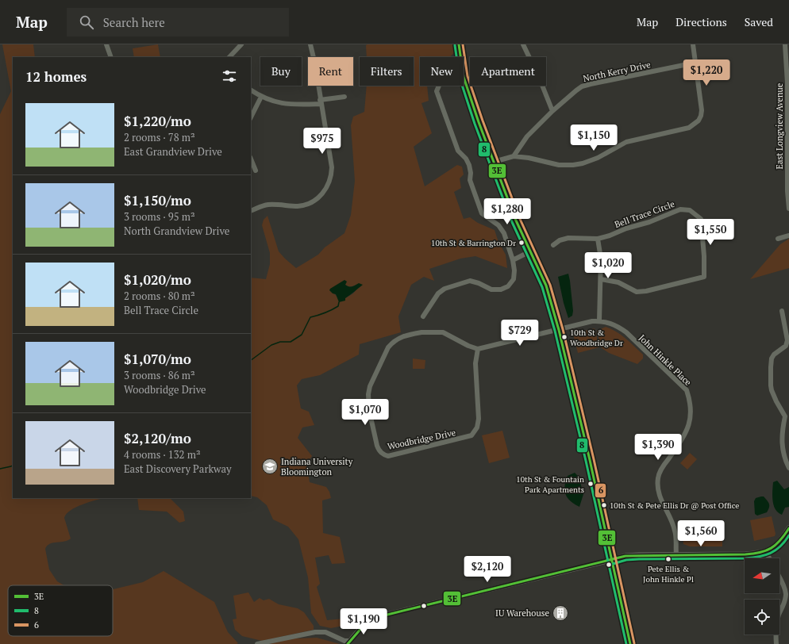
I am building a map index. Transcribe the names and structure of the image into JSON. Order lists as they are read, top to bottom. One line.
{"streets":{"street":["North Kerry Drive","East Longview Avenue","Bell Trace Circle","John Hinkle Place","Woodbridge Drive"]},"places":{"other":["10th St & Barrington Dr","10th St & Woodbridge Dr","10th St & Fountain Park Apartments","10th St & Pete Ellis Dr @ Post Office","Pete Ellis & John Hinkle Pl"],"school or university":["Indiana University Bloomington"],"building":["IU Warehouse"]},"lines":["transit line 3E","transit line 6","transit line 8"],"legend":["3E","8","6"],"north":"left","page":{"header":"Map","search":"Search here","nav":["Map","Directions","Saved"],"chip":["Buy","Rent","Filters","New","Apartment"],"heading":"12 homes","price":["$1,220","$1,150","$975","$1,280","$1,550","$1,020","$729","$1,070","$1,390","$1,560","$2,120","$1,190"],"list":[{"name":"$1,220/mo","note":"2 rooms · 78 m² · East Grandview Drive"},{"name":"$1,150/mo","note":"3 rooms · 95 m² · North Grandview Drive"},{"name":"$1,020/mo","note":"2 rooms · 80 m² · Bell Trace Circle"},{"name":"$1,070/mo","note":"3 rooms · 86 m² · Woodbridge Drive"},{"name":"$2,120/mo","note":"4 rooms · 132 m² · East Discovery Parkway"}]}}
